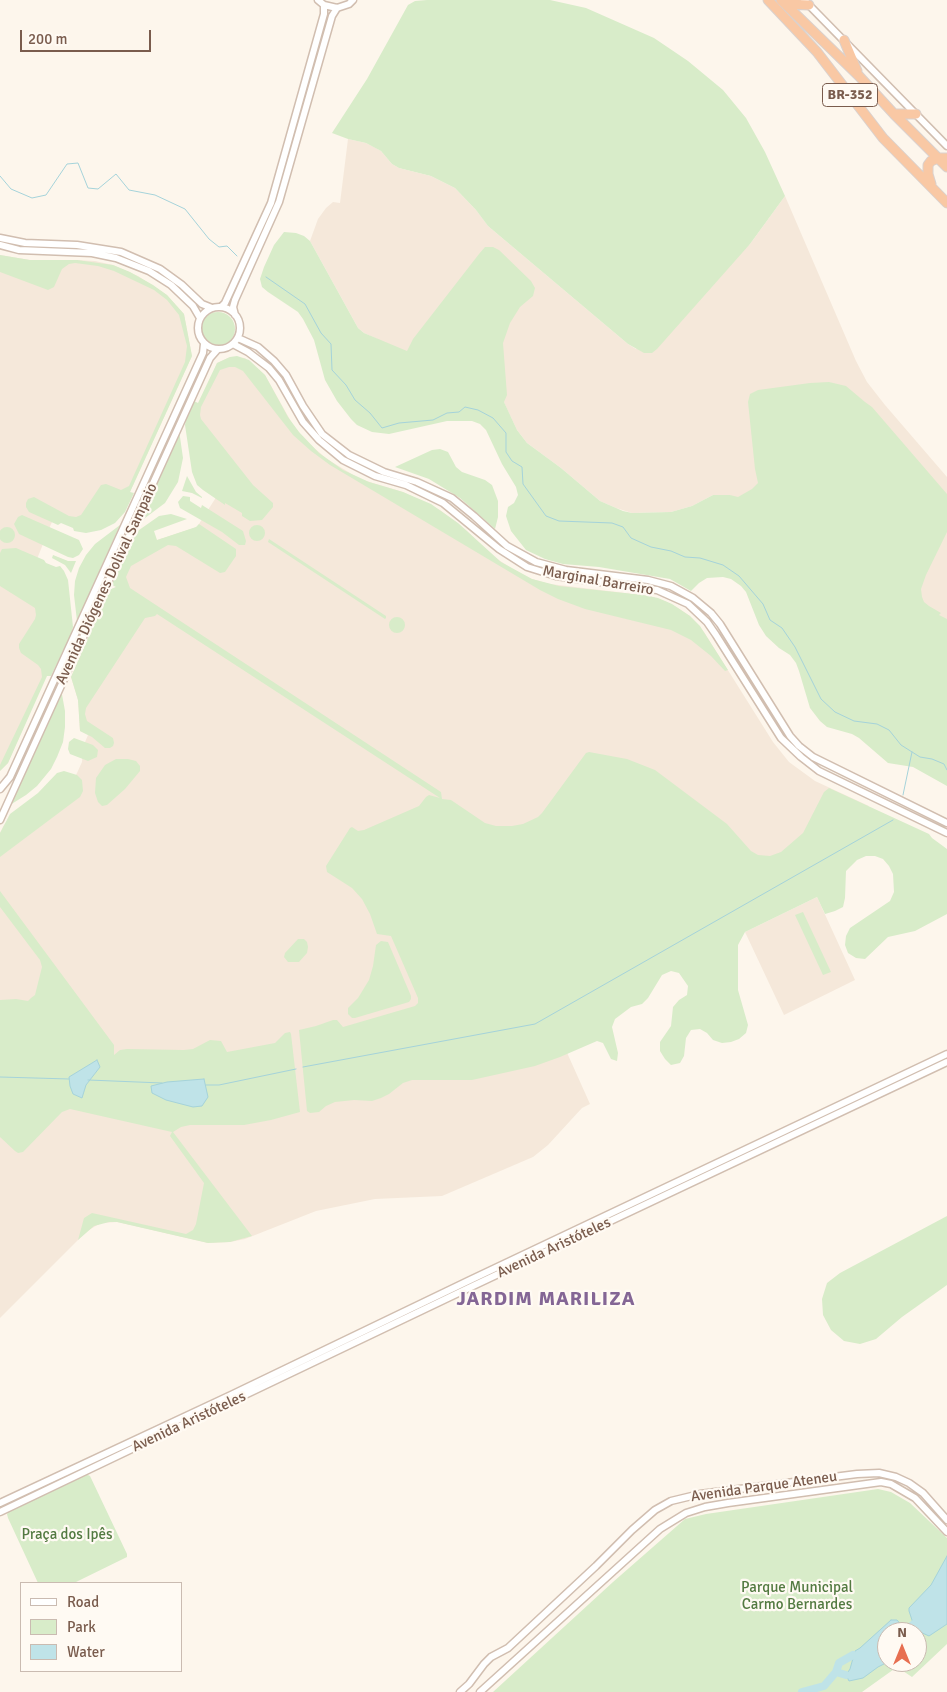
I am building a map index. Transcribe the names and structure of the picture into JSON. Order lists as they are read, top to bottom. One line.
{"streets":{"highway":["BR-352"],"street":["Marginal Barreiro","Avenida Diógenes Dolival Sampaio","Avenida Aristóteles","Avenida Parque Ateneu"]},"crossings":[["Marginal Barreiro","Avenida Diógenes Dolival Sampaio"]],"districts":["JARDIM MARILIZA"],"parks":["Praça dos Ipês","Parque Municipal Carmo Bernardes"],"legend":["Road","Park","Water"],"scale_bar":"200 m","north":"top"}
